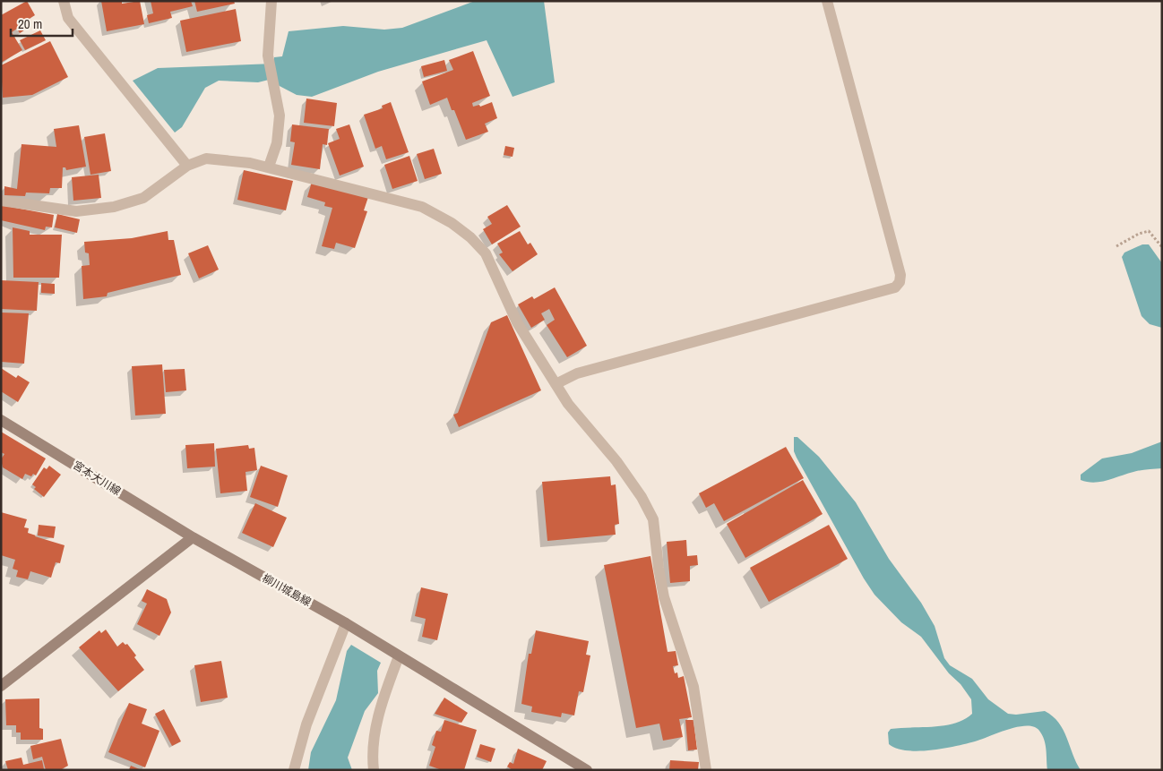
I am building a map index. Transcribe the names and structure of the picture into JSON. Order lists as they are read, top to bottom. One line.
{"streets":{"main road":["宮本大川線","柳川城島線"]},"crossings":[["宮本大川線","柳川城島線"]],"scale_bar":"20 m"}
